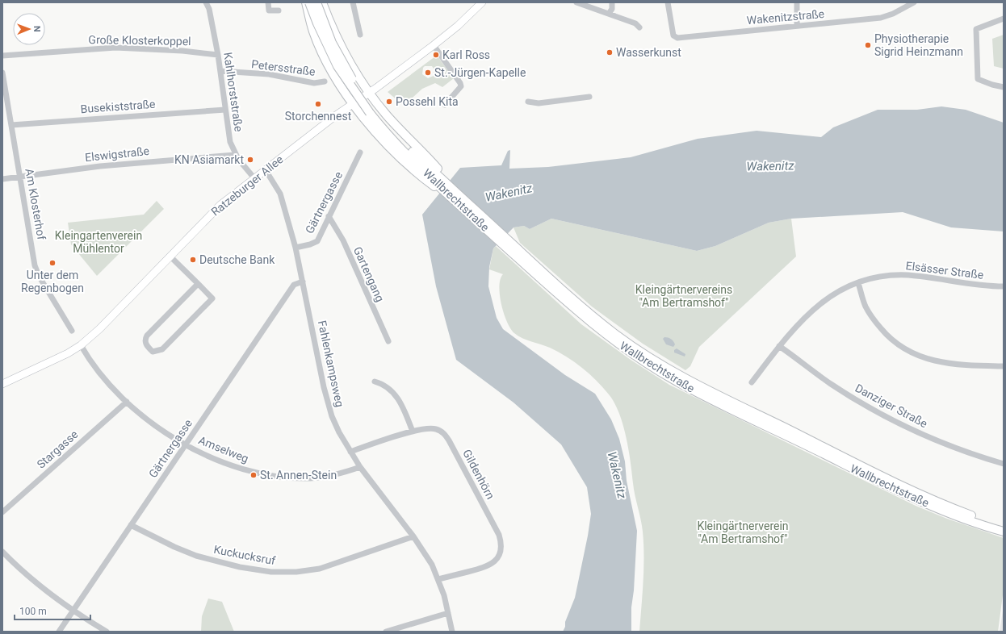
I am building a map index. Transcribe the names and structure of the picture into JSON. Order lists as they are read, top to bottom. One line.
{"streets":{"main road":["Ratzeburger Allee","Wallbrechtstraße"],"street":["Wakenitzstraße","Große Klosterkoppel","Petersstraße","Kahlhorststraße","Busekiststraße","Elswigstraße","Gärtnergasse","Am Klosterhof","Elsässer Straße","Gartengang","Fahlenkampsweg","Danziger Straße","Stargasse","Amselweg","Gildenhörn","Kuckucksruf"]},"crossings":[["Große Klosterkoppel","Kahlhorststraße"],["Petersstraße","Kahlhorststraße"],["Kahlhorststraße","Busekiststraße"],["Kahlhorststraße","Elswigstraße"],["Kahlhorststraße","Ratzeburger Allee"],["Busekiststraße","Am Klosterhof"],["Elswigstraße","Am Klosterhof"],["Ratzeburger Allee","Fahlenkampsweg"],["Ratzeburger Allee","Amselweg"],["Gärtnergasse","Gartengang"],["Gärtnergasse","Fahlenkampsweg"],["Gärtnergasse","Amselweg"],["Gärtnergasse","Kuckucksruf"],["Elsässer Straße","Danziger Straße"],["Fahlenkampsweg","Amselweg"],["Fahlenkampsweg","Gildenhörn"],["Fahlenkampsweg","Kuckucksruf"],["Stargasse","Amselweg"]],"water":["Wakenitz"],"parks":["Kleingartenverein Mühlentor","Kleingärtnervereins \"Am Bertramshof\"","Kleingärtnerverein \"Am Bertramshof\""],"places":["Physiotherapie Sigrid Heinzmann","Wasserkunst","Karl Ross","St.-Jürgen-Kapelle","Possehl Kita","Storchennest","KN Asiamarkt","Deutsche Bank","Unter dem Regenbogen","St. Annen-Stein"],"scale_bar":"100 m","north":"right"}
